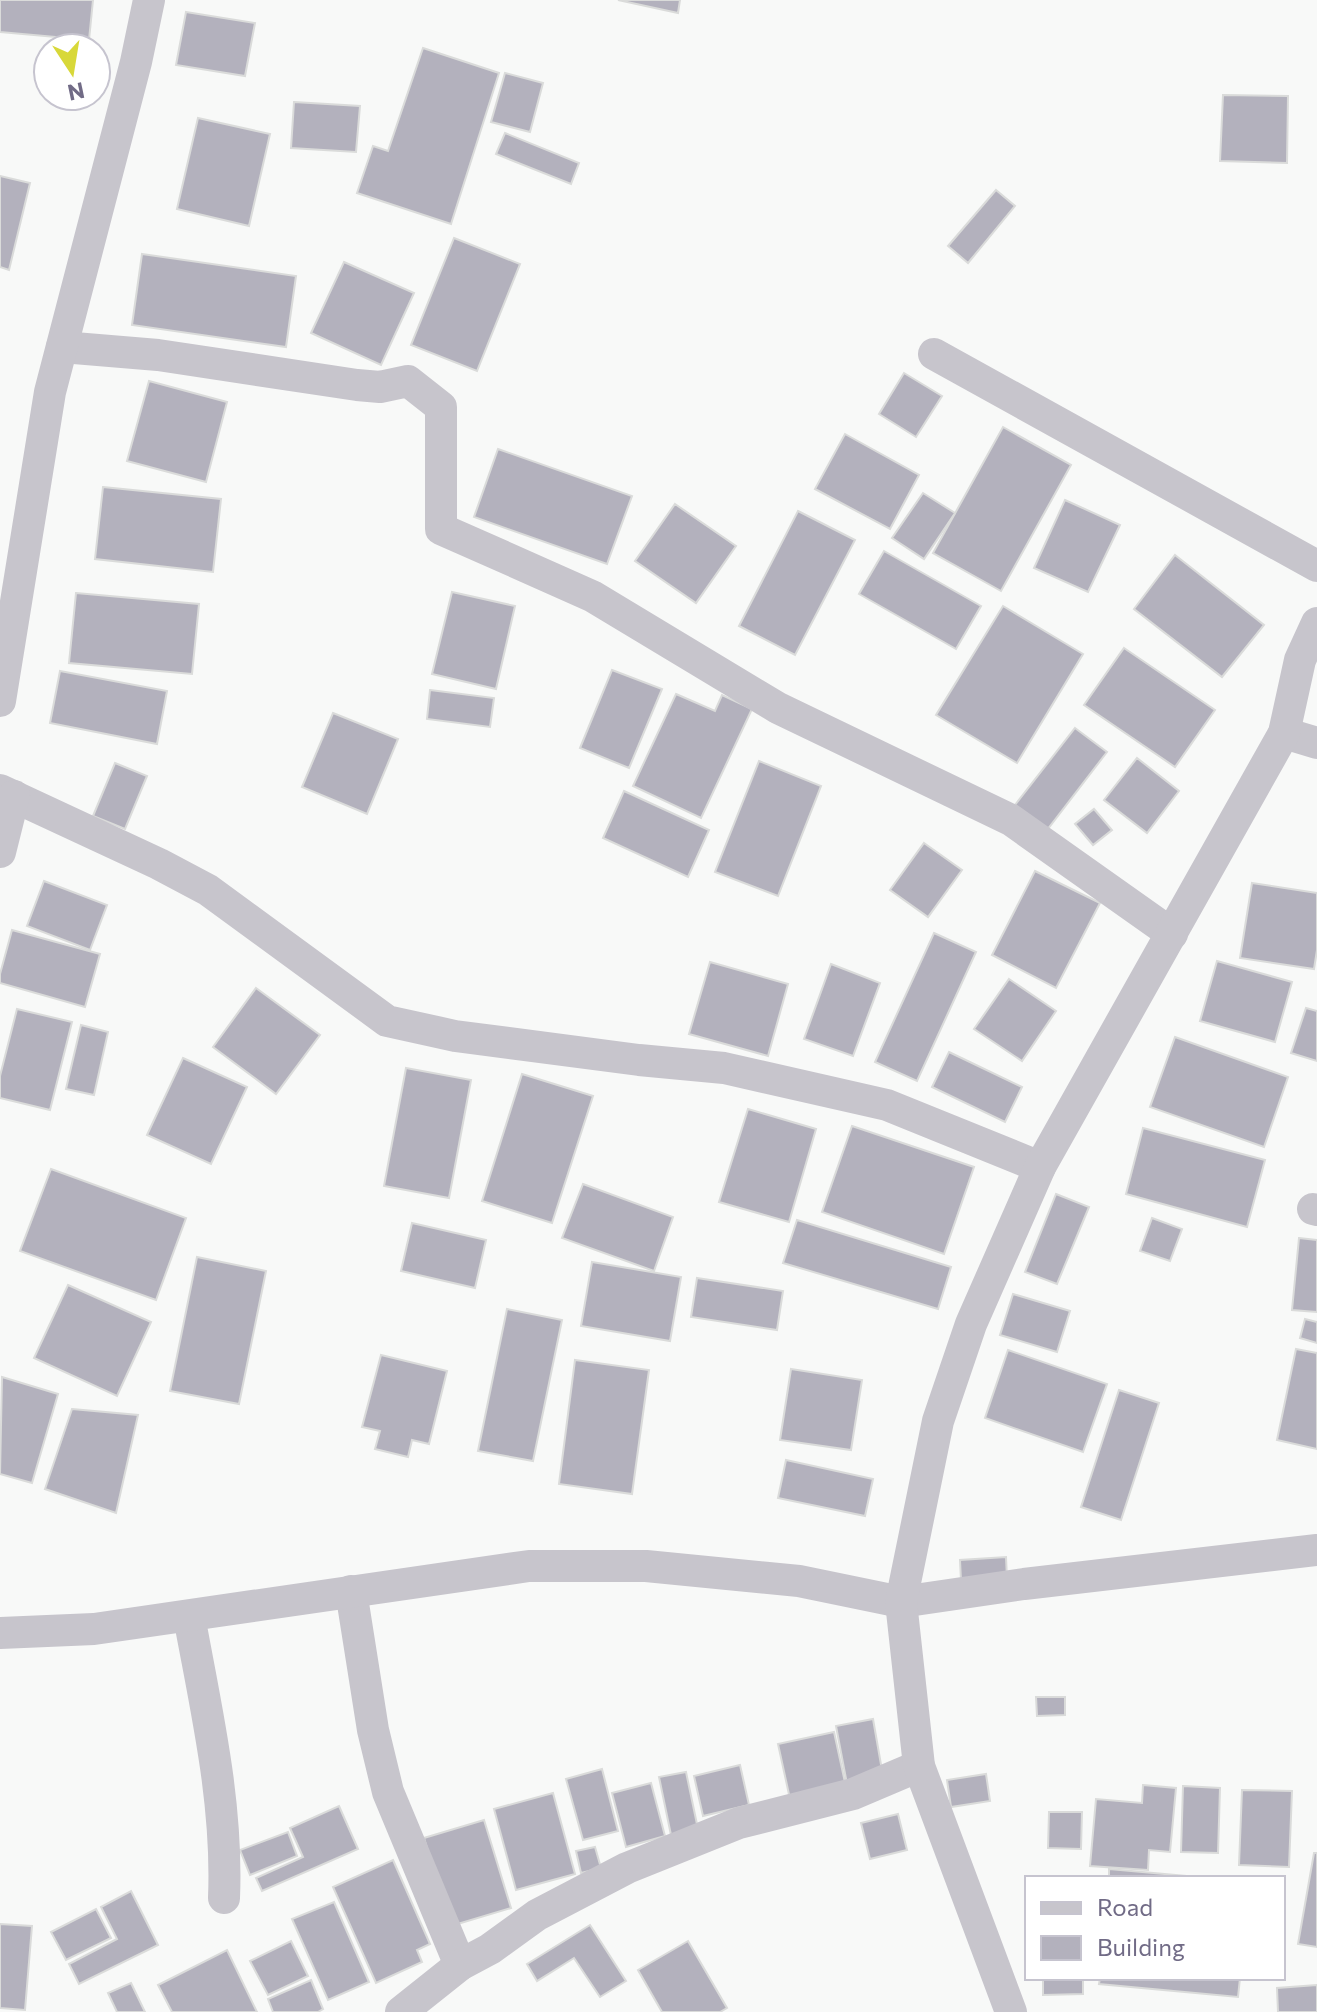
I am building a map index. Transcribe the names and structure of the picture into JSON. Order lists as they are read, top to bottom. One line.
{"legend":["Road","Building"],"north":"bottom"}
